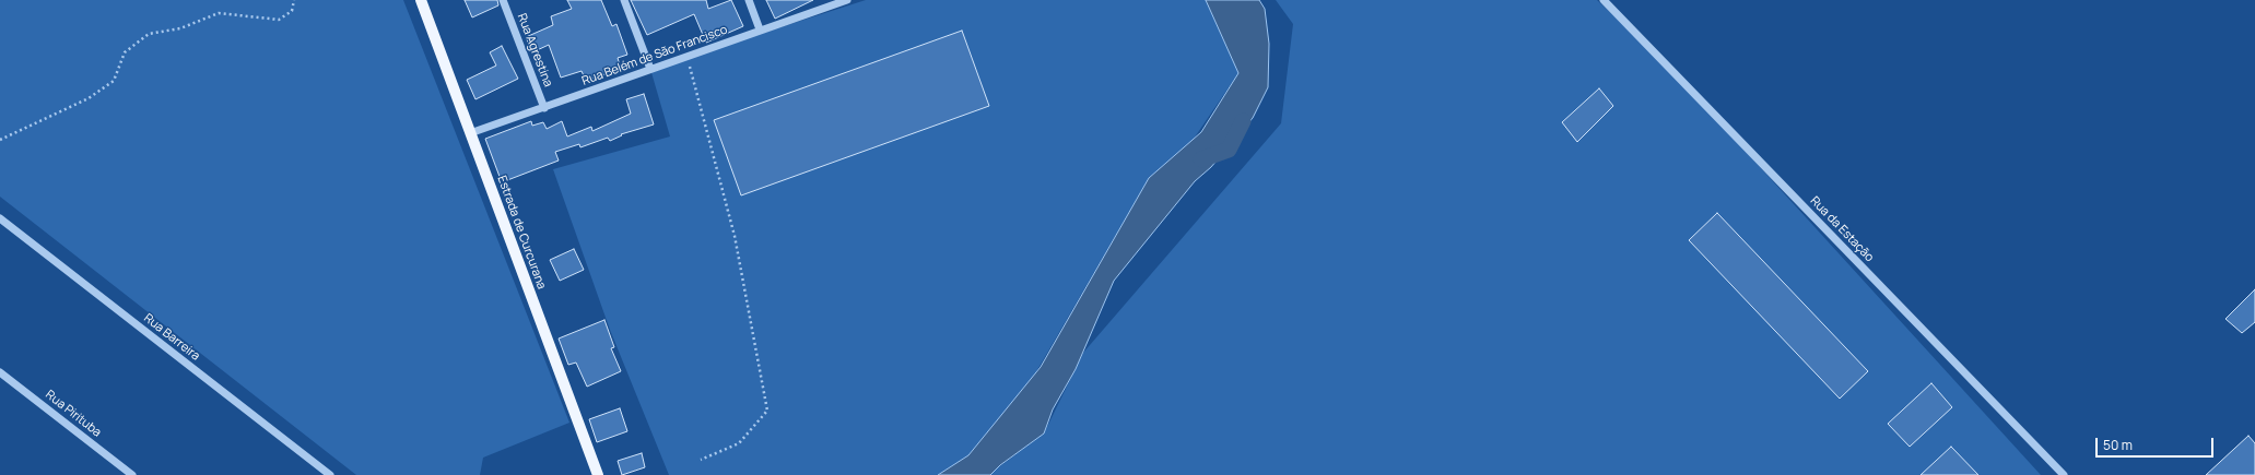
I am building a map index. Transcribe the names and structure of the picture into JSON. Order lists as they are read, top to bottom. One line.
{"streets":{"main road":["Estrada de Curcurana"],"street":["Rua Agrestina","Rua Belém de São Francisco","Rua da Estação","Rua Barreira","Rua Pirituba"]},"crossings":[["Rua Agrestina","Rua Belém de São Francisco"],["Rua Belém de São Francisco","Estrada de Curcurana"]],"scale_bar":"50 m"}
